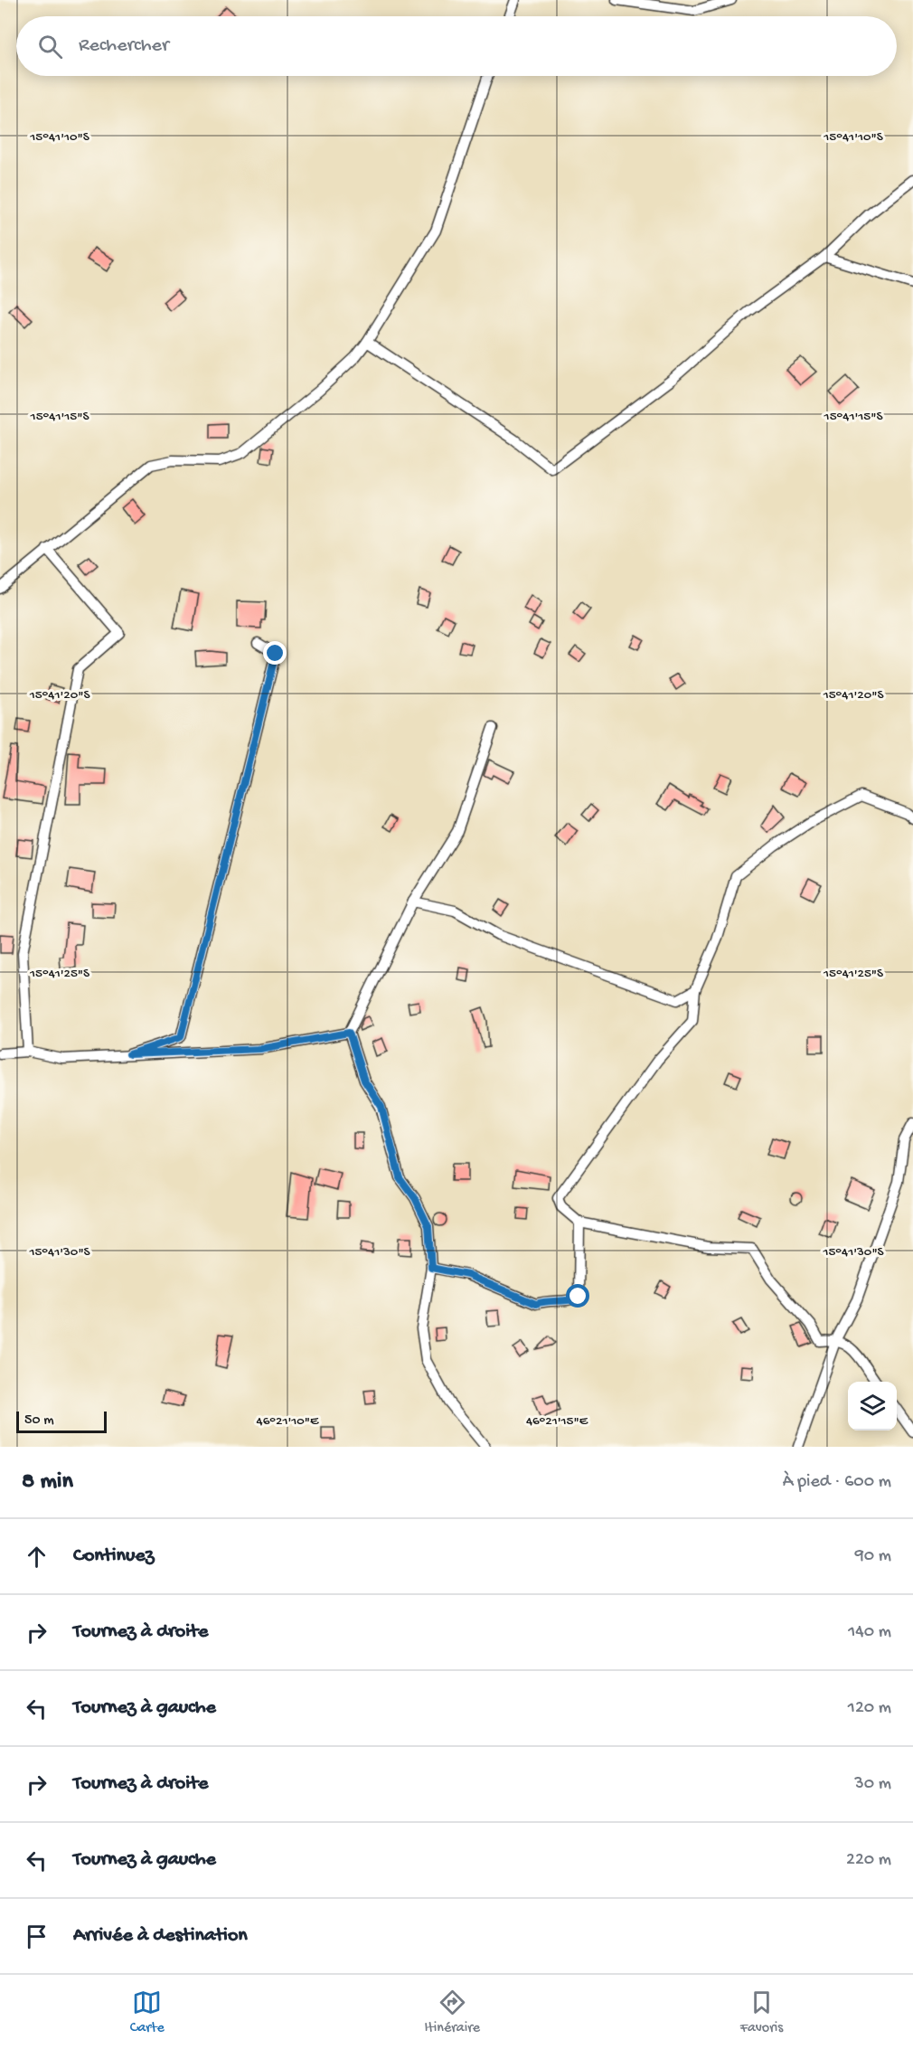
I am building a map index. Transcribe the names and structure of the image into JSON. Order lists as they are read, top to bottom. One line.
{"scale_bar":"50 m","page":{"search":"Rechercher","scale":"50 m","heading":["8 min","À pied · 600 m"],"list":[["Continuez","90 m"],["Tournez à droite","140 m"],["Tournez à gauche","120 m"],["Tournez à droite","30 m"],["Tournez à gauche","220 m"],"Arrivée à destination"],"nav":["Carte","Itinéraire","Favoris"]},"coordinates":["15°41'10\"S","15°41'15\"S","15°41'20\"S","15°41'25\"S","15°41'30\"S","46°21'10\"E","46°21'15\"E"]}
